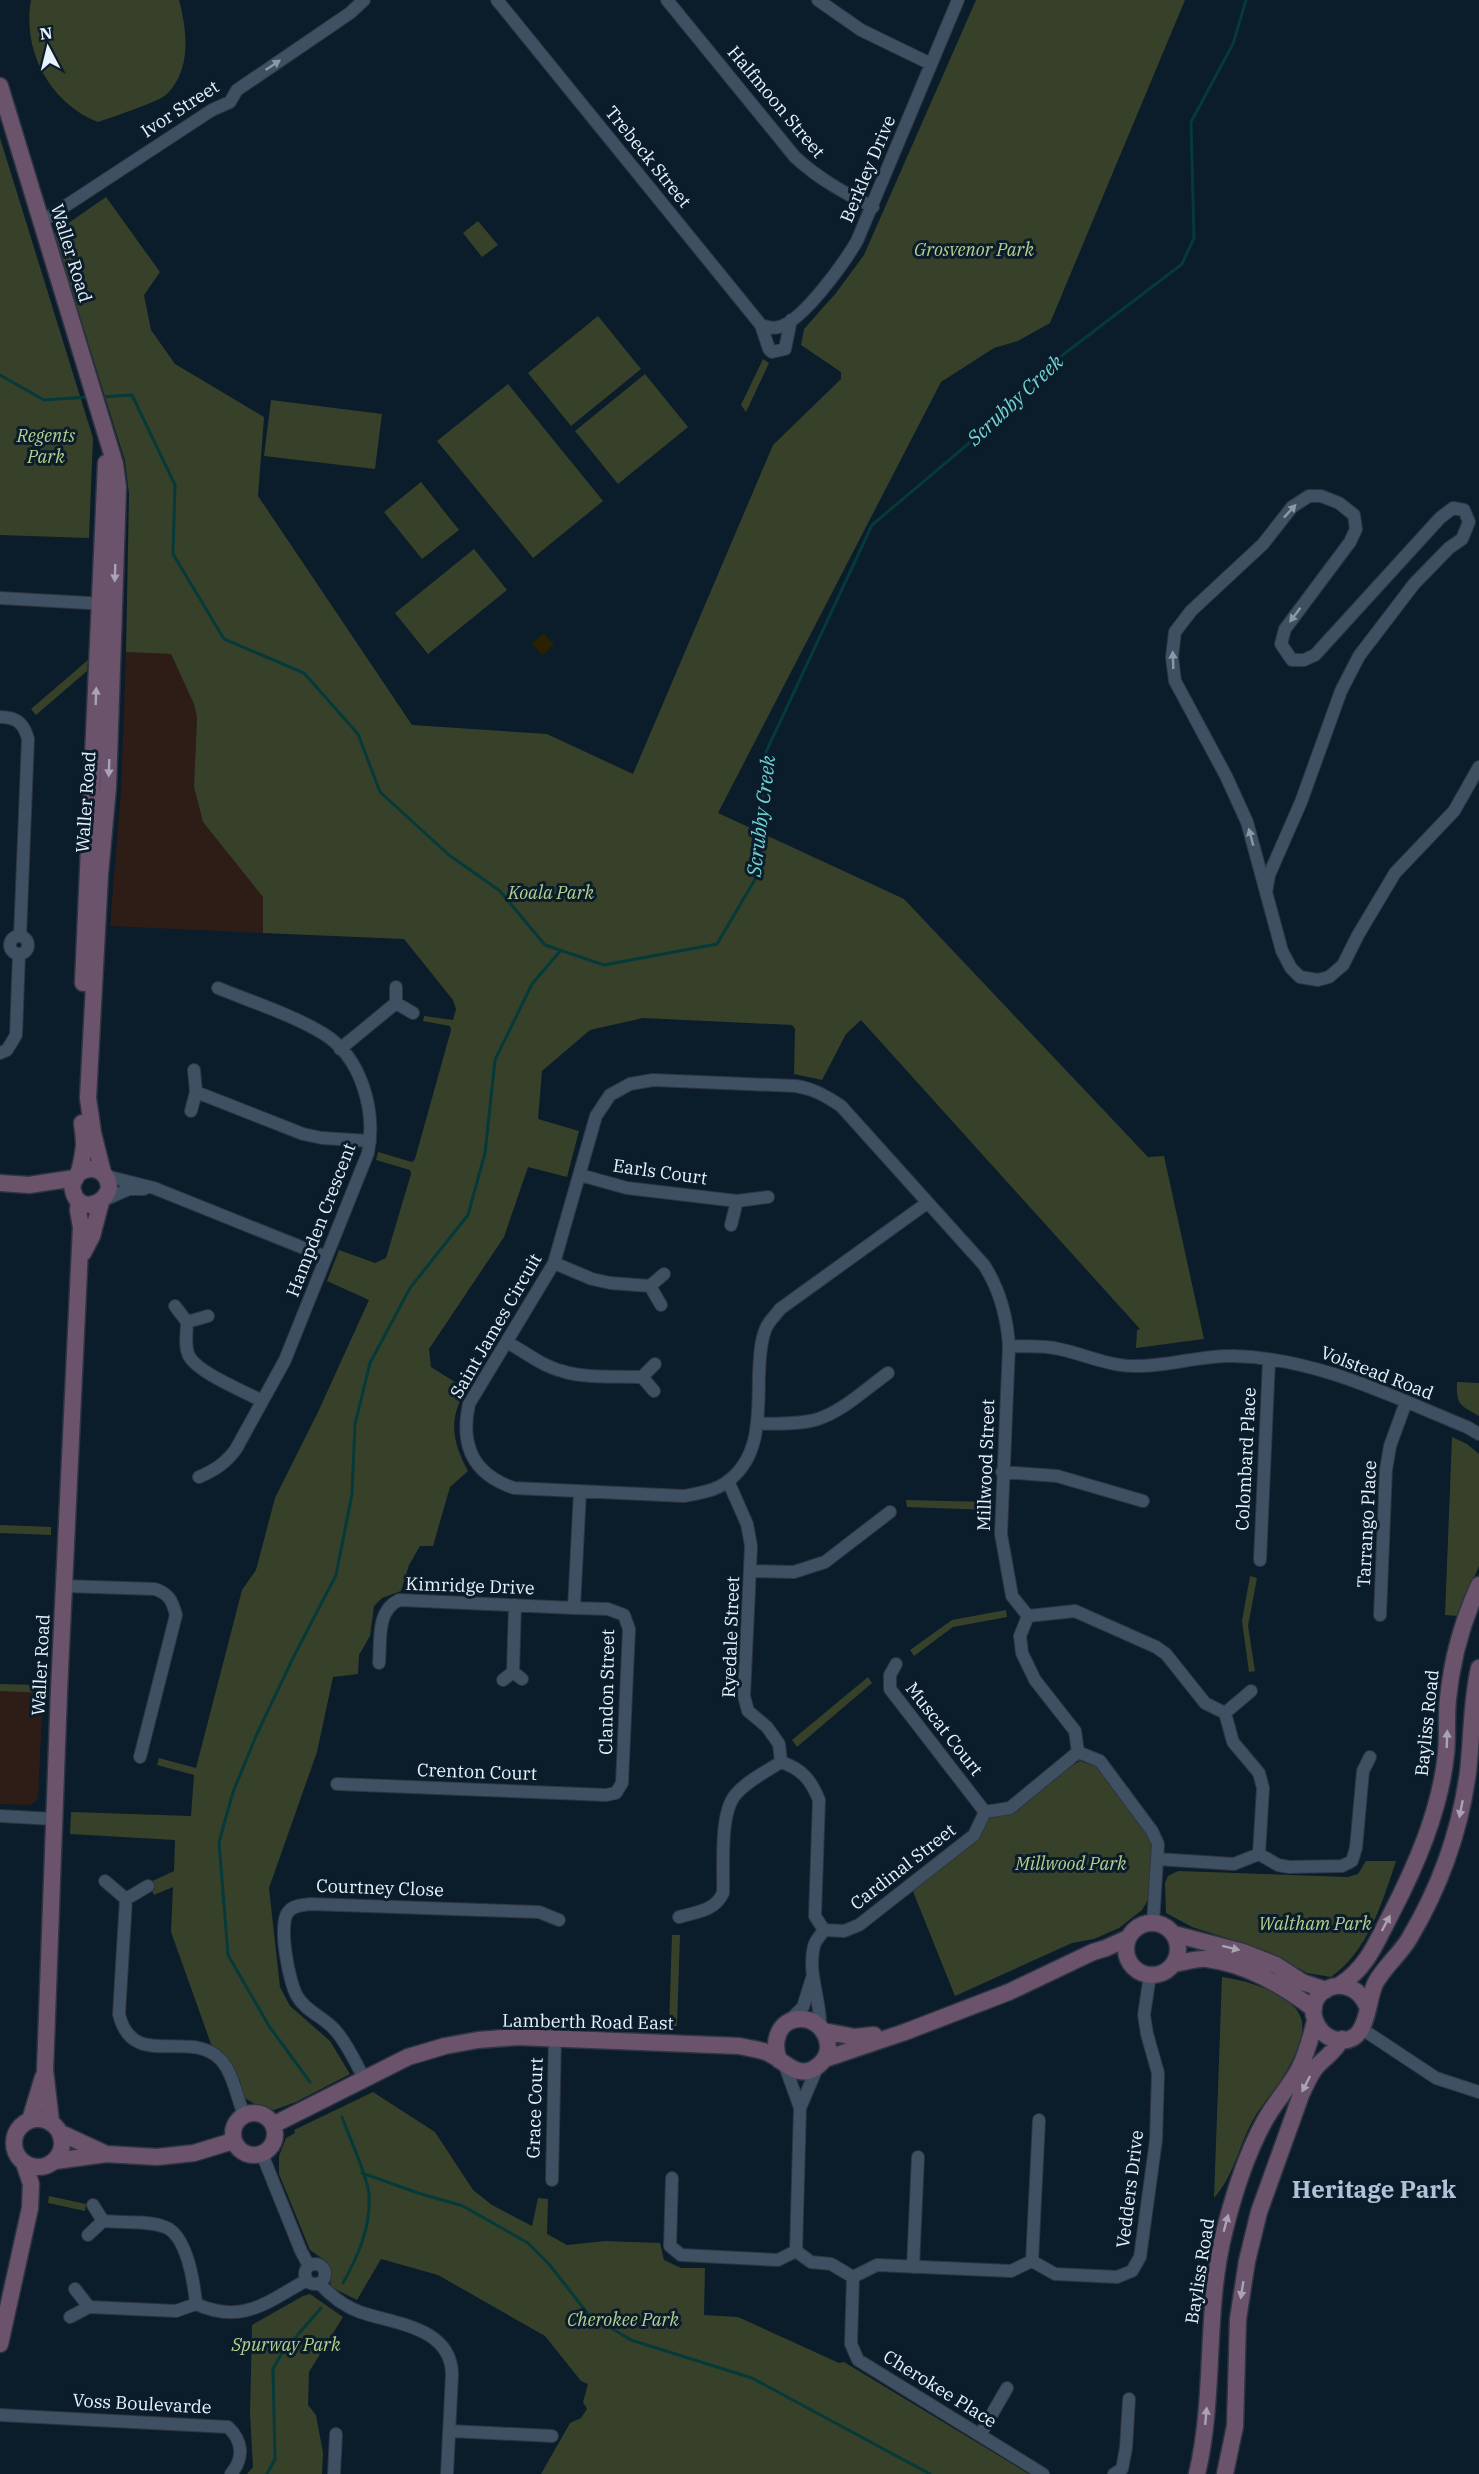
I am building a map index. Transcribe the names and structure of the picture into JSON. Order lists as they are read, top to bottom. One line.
{"streets":{"street":["Halfmoon Street","Ivor Street","Trebeck Street","Berkley Drive","Waller Road","Earls Court","Hampden Crescent","Saint James Circuit","Volstead Road","Colombard Place","Millwood Street","Tarrango Place","Kimridge Drive","Ryedale Street","Clandon Street","Bayliss Road","Muscat Court","Crenton Court","Cardinal Street","Courtney Close","Lamberth Road East","Grace Court","Vedders Drive","Cherokee Place","Voss Boulevarde"]},"crossings":[["Halfmoon Street","Berkley Drive"],["Ivor Street","Waller Road"],["Trebeck Street","Berkley Drive"],["Earls Court","Saint James Circuit"],["Saint James Circuit","Volstead Road"],["Saint James Circuit","Millwood Street"],["Saint James Circuit","Ryedale Street"],["Volstead Road","Colombard Place"],["Volstead Road","Millwood Street"],["Volstead Road","Tarrango Place"],["Kimridge Drive","Clandon Street"],["Clandon Street","Crenton Court"],["Muscat Court","Cardinal Street"],["Courtney Close","Lamberth Road East"],["Lamberth Road East","Grace Court"]],"one_way":["Ivor Street"],"districts":["Heritage Park"],"water":["Scrubby Creek"],"parks":["Grosvenor Park","Regents Park","Koala Park","Millwood Park","Waltham Park","Cherokee Park","Spurway Park"],"north":"top"}
